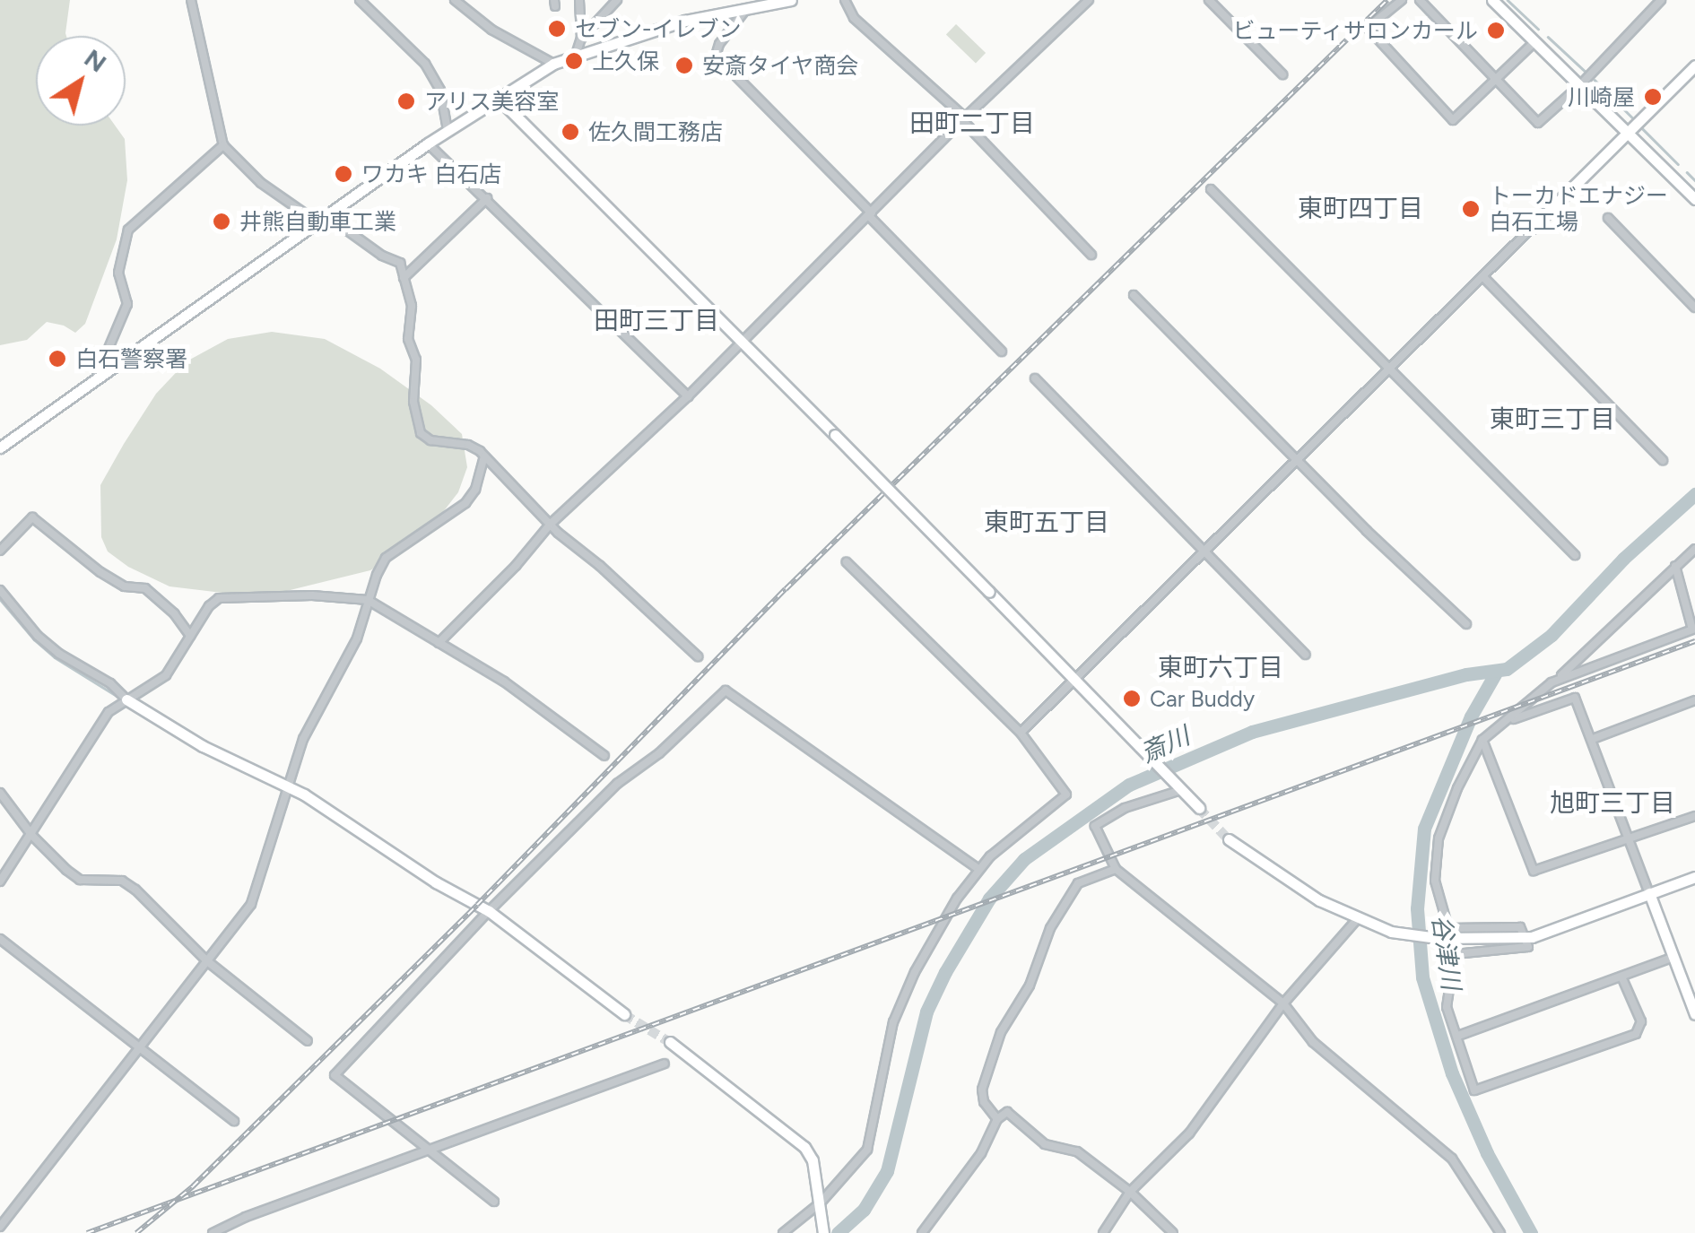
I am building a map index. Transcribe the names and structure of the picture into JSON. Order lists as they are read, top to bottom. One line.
{"districts":["田町二丁目","東町四丁目","田町三丁目","東町三丁目","東町五丁目","東町六丁目","旭町三丁目"],"water":["斎川","谷津川"],"places":["セブン-イレブン","ビューティサロンカール","上久保","安斎タイヤ商会","川崎屋","アリス美容室","佐久間工務店","ワカキ 白石店","トーカドエナジー 白石工場","井熊自動車工業","白石警察署","Car Buddy"],"north":"top right"}
